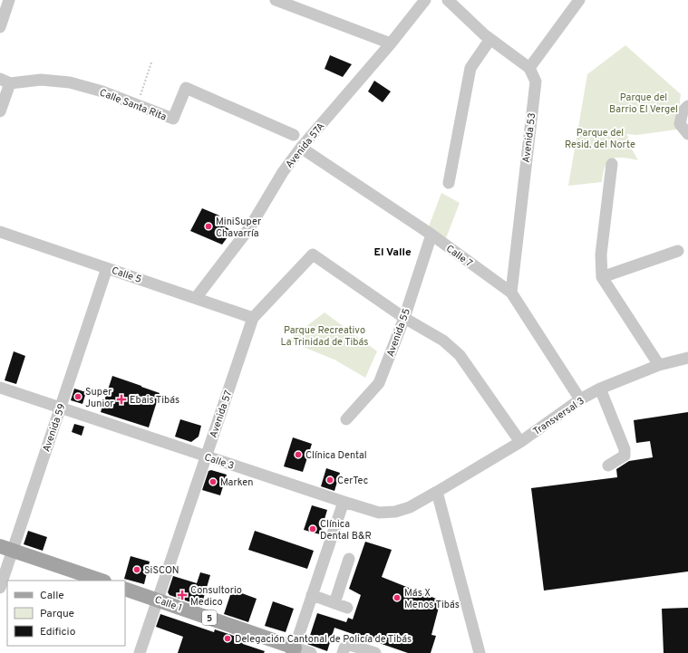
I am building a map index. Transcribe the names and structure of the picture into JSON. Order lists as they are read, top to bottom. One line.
{"streets":{"main road":["Calle 1","5"],"street":["Calle Santa Rita","Avenida 53","Avenida 57A","Calle 7","Calle 5","Avenida 55","Avenida 57","Transversal 3","Avenida 59","Calle 3"]},"crossings":[["Avenida 53","Calle 7"],["Avenida 57A","Calle 7"],["Avenida 57A","Calle 5"],["Calle 7","Avenida 55"],["Calle 7","Transversal 3"],["Calle 5","Avenida 57"],["Calle 5","Avenida 59"],["Avenida 55","Avenida 57"],["Avenida 57","Calle 3"],["Avenida 57","Calle 1"],["Transversal 3","Calle 3"],["Avenida 59","Calle 3"]],"districts":["El Valle"],"parks":["Parque del Barrio El Vergel","Parque del Resid. del Norte","Parque Recreativo La Trinidad de Tibás"],"places":{"other":["MiniSuper Chavarría","Super Junior","Clínica Dental","CerTec","Marken","Clínica Dental B&R","SiSCON","Más X Menos Tibás","Delegación Cantonal de Policía de Tibás"],"health":["Ebais Tibás","Consultorio Medico"]},"legend":["Calle","Parque","Edificio"]}
